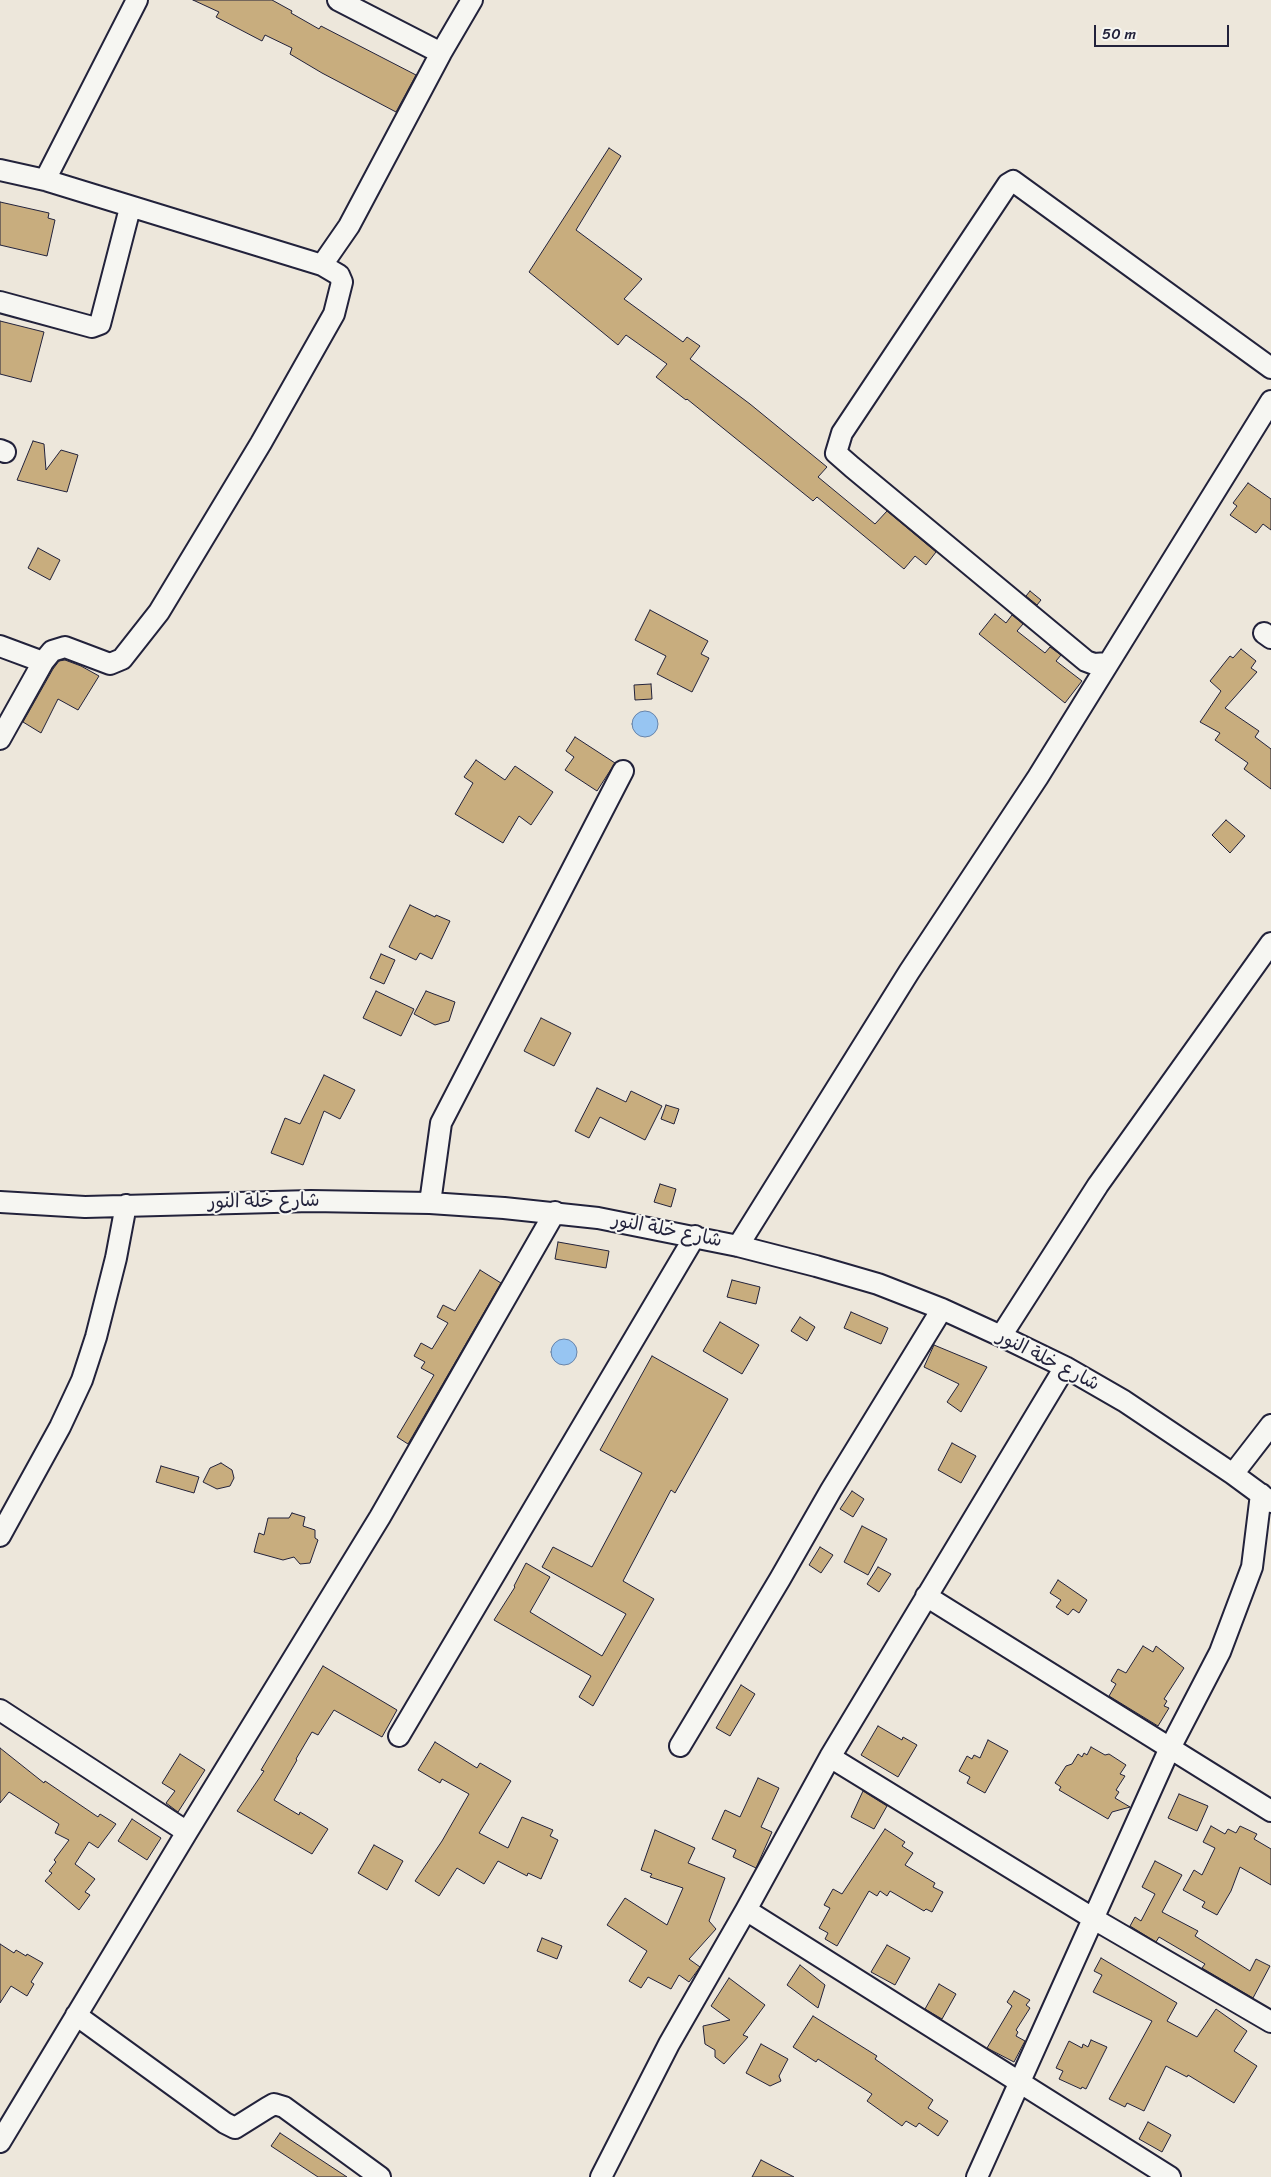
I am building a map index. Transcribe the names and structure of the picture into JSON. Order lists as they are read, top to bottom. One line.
{"streets":{"street":["شارع خلة النور"]},"scale_bar":"50 m"}
